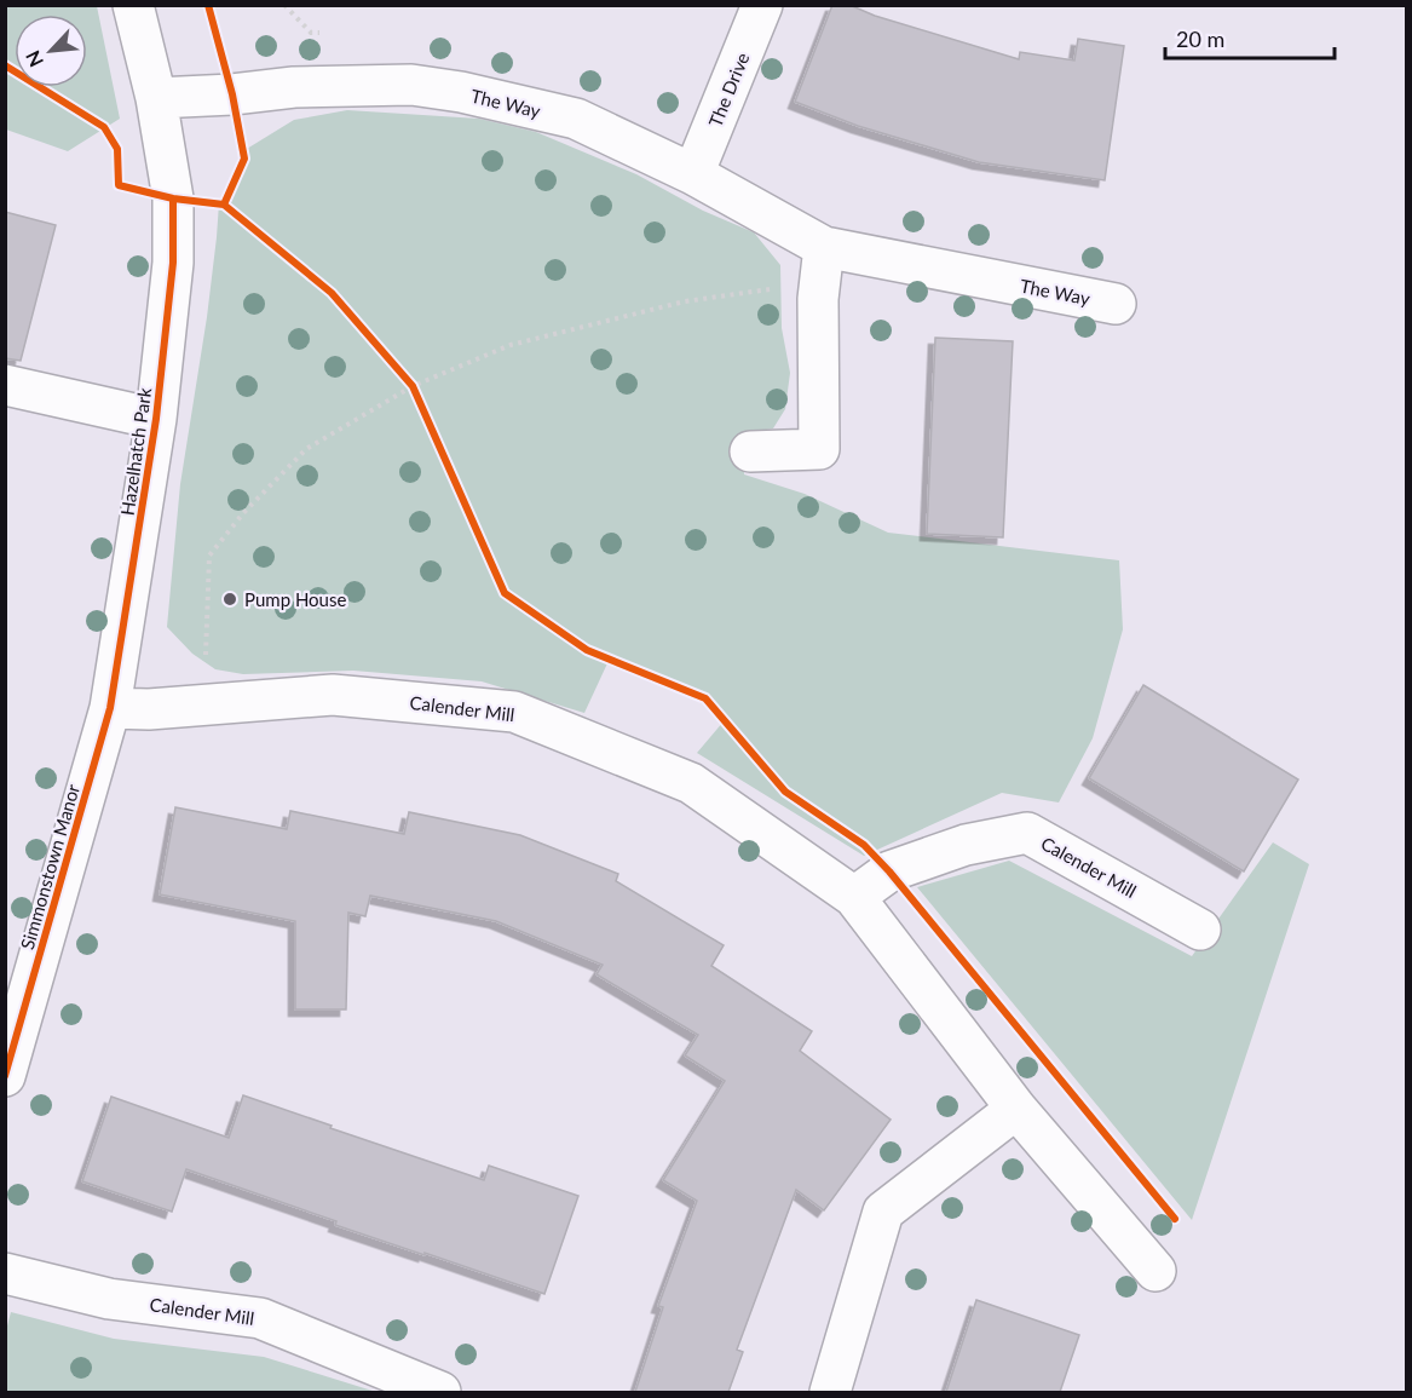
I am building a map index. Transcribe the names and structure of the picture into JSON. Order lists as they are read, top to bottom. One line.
{"streets":{"street":["The Drive","The Way","Hazelhatch Park","Calender Mill","Simmonstown Manor"]},"crossings":[["The Drive","The Way"],["The Way","Hazelhatch Park"],["Hazelhatch Park","Calender Mill"],["Hazelhatch Park","Simmonstown Manor"],["Calender Mill","Simmonstown Manor"]],"places":["Pump House"],"scale_bar":"20 m","north":"bottom left"}
